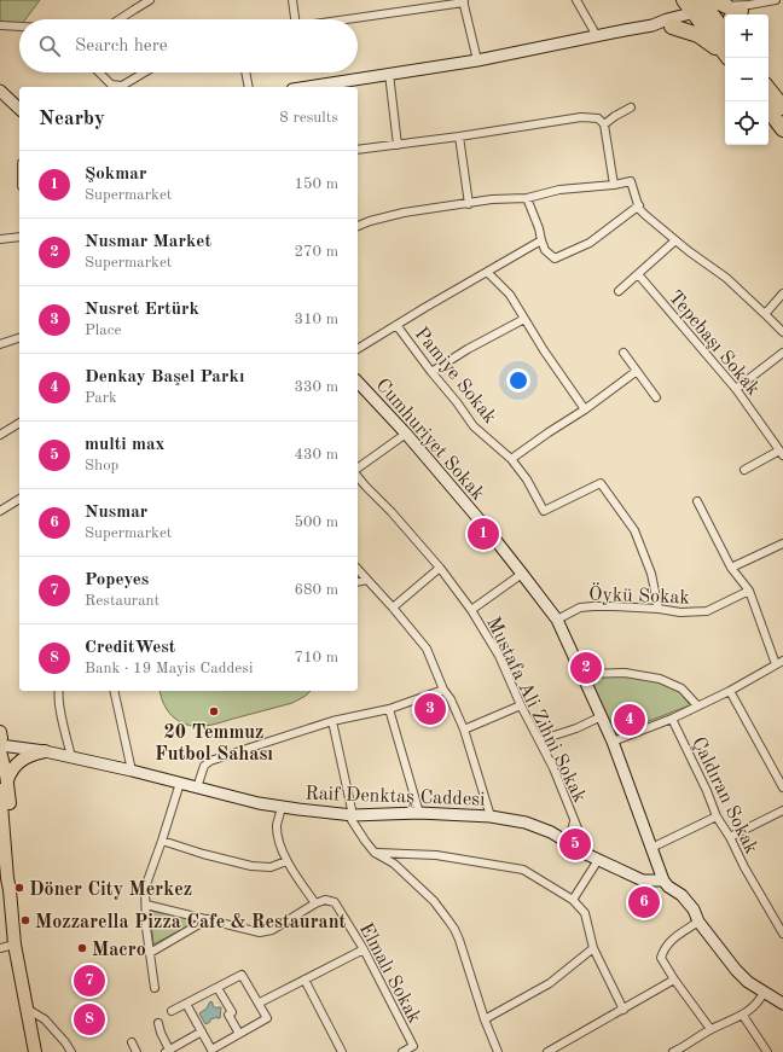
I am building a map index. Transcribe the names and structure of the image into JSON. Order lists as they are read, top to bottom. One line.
{"streets":{"street":["Tepebaşı Sokak","Pamiye Sokak","Cumhuriyet Sokak","Öykü Sokak","Mustafa Ali Zihni Sokak","Raif Denktaş Caddesi","Çaldıran Sokak","Elmalı Sokak"]},"crossings":[["Pamiye Sokak","Öykü Sokak"],["Cumhuriyet Sokak","Öykü Sokak"],["Cumhuriyet Sokak","Raif Denktaş Caddesi"],["Mustafa Ali Zihni Sokak","Raif Denktaş Caddesi"]],"places":["20 Temmuz Futbol Sahası","Döner City Merkez","Mozzarella Pizza Cafe & Restaurant","Macro"],"page":{"map_buttons":["+","−"],"search":"Search here","heading":["Nearby","8 results"],"list":[{"mark":"1","name":"Şokmar","note":"Supermarket","value":"150 m"},{"mark":"2","name":"Nusmar Market","note":"Supermarket","value":"270 m"},{"mark":"3","name":"Nusret Ertürk","note":"Place","value":"310 m"},{"mark":"4","name":"Denkay Başel Parkı","note":"Park","value":"330 m"},{"mark":"5","name":"multi max","note":"Shop","value":"430 m"},{"mark":"6","name":"Nusmar","note":"Supermarket","value":"500 m"},{"mark":"7","name":"Popeyes","note":"Restaurant","value":"680 m"},{"mark":"8","name":"CreditWest","note":"Bank · 19 Mayis Caddesi","value":"710 m"}],"pins":["1","2","3","4","5","6","7","8"]}}
